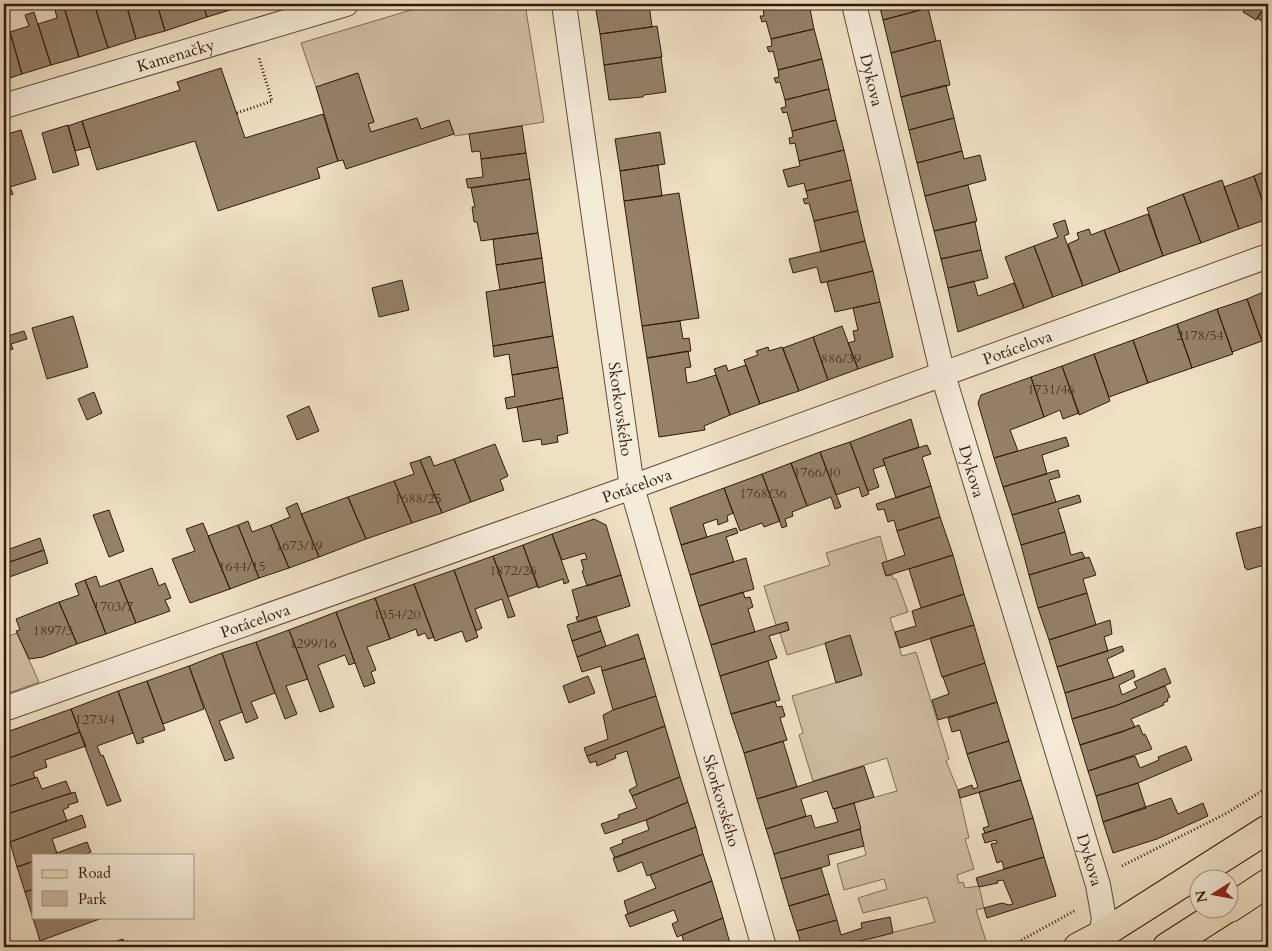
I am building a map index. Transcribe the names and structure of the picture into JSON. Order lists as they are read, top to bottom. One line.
{"streets":{"street":["Kamenačky","Dykova","Potácelova","Skorkovského"]},"crossings":[["Dykova","Potácelova"],["Potácelova","Skorkovského"]],"house_numbers":["2178/54","886/39","1731/46","1766/40","1768/36","1688/25","1673/19","1644/15","1872/26","1703/7","1354/20","1897/3","1299/16","1273/4"],"legend":["Road","Park"],"north":"left"}
